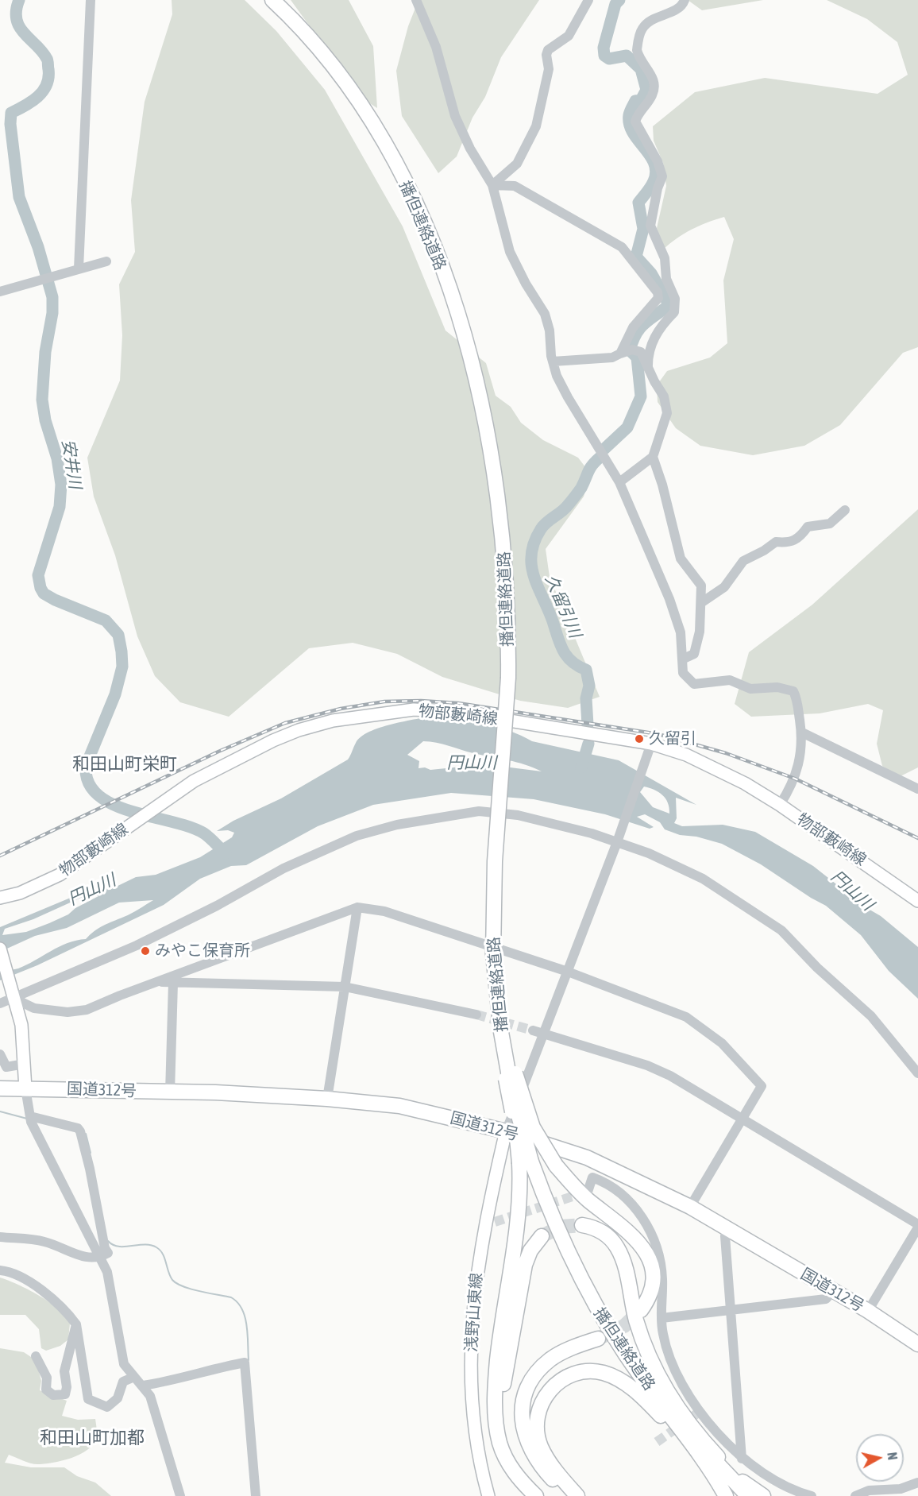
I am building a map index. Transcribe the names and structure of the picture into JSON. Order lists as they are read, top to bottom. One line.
{"streets":{"highway":["播但連絡道路","国道312号"],"main road":["物部藪崎線","浅野山東線"]},"crossings":[["国道312号","浅野山東線"]],"districts":["和田山町栄町","和田山町加都"],"water":["安井川","久留引川","円山川"],"places":["久留引","みやこ保育所"],"north":"right"}
